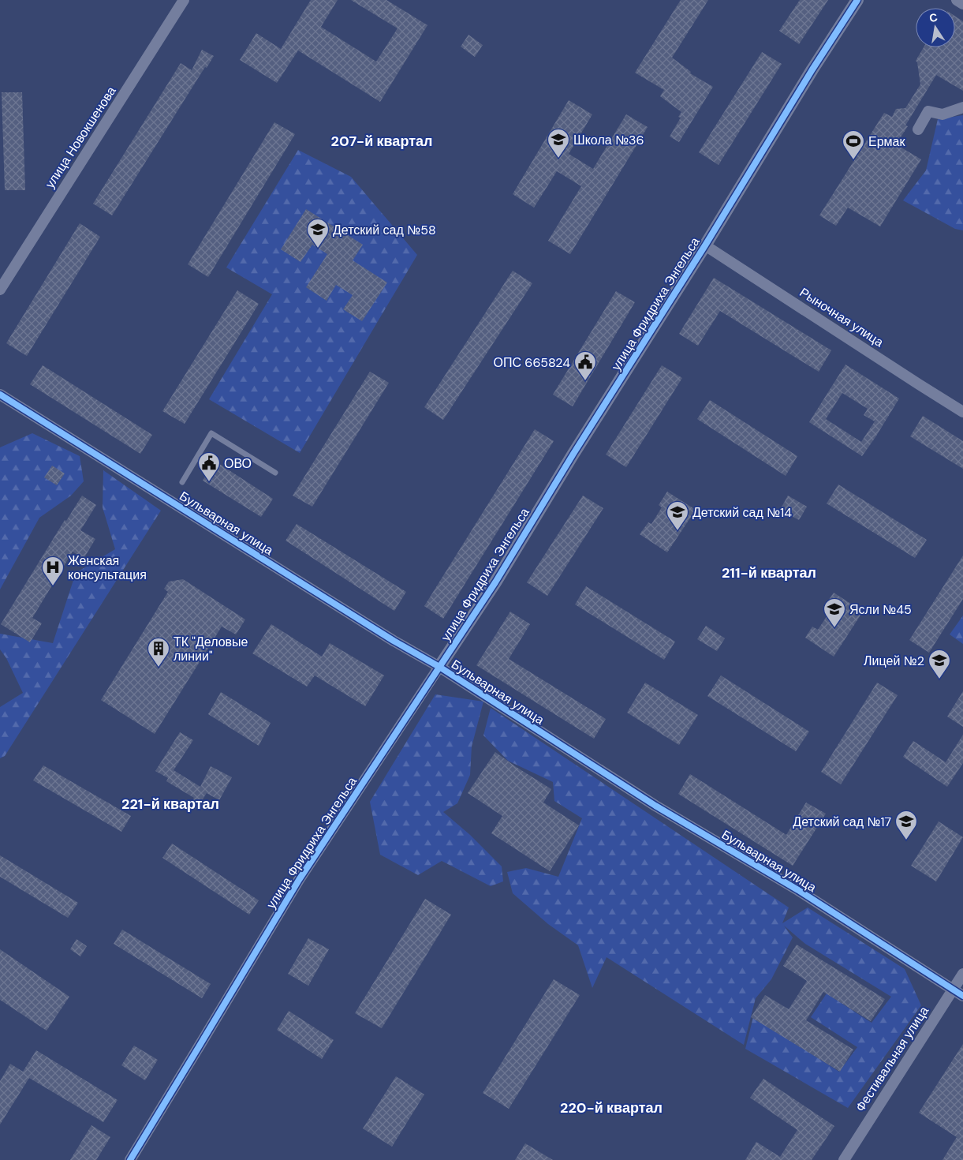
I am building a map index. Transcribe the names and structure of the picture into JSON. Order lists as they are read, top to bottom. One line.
{"streets":{"street":["улица Новокшенова","улица Фридриха Энгельса","Рыночная улица","Бульварная улица","Фестивальная улица"]},"crossings":[["улица Фридриха Энгельса","Рыночная улица"],["улица Фридриха Энгельса","Бульварная улица"],["Бульварная улица","Фестивальная улица"]],"districts":["207-й квартал","211-й квартал","221-й квартал","220-й квартал"],"places":{"school or university":["Школа №36","Детский сад №58","Детский сад №14","Ясли №45","Лицей №2","Детский сад №17"],"sports":["Ермак"],"public building":["ОПС 665824","ОВО"],"hospital":["Женская консультация"],"building":["ТК \"Деловые линии\""]},"north":"top"}
